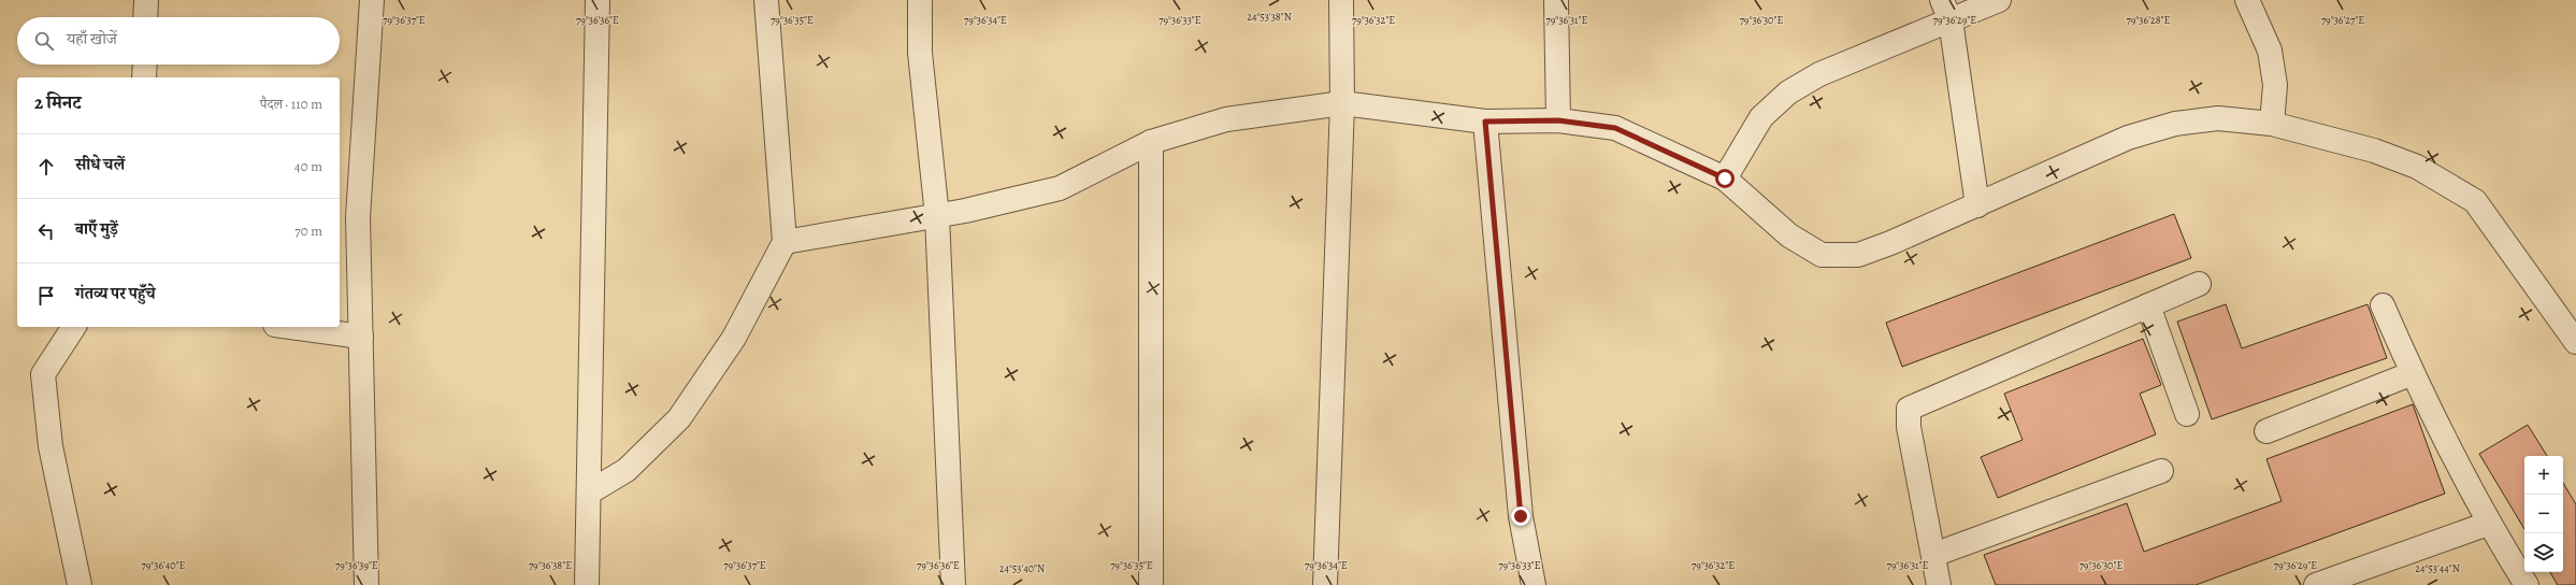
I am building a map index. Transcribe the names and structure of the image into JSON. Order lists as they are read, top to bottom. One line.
{"page":{"search":"यहाँ खोजें","heading":["2 मिनट","पैदल · 110 m"],"list":[["सीधे चलें","40 m"],["बाएँ मुड़ें","70 m"],"गंतव्य पर पहुँचे"],"map_buttons":["+","−"]},"coordinates":["24°53'38\"N","79°36'37\"E","79°36'36\"E","79°36'35\"E","79°36'34\"E","79°36'33\"E","79°36'32\"E","79°36'31\"E","79°36'30\"E","79°36'29\"E","79°36'28\"E","79°36'27\"E","79°36'40\"E","79°36'39\"E","79°36'38\"E","24°53'40\"N","24°53'44\"N"]}
